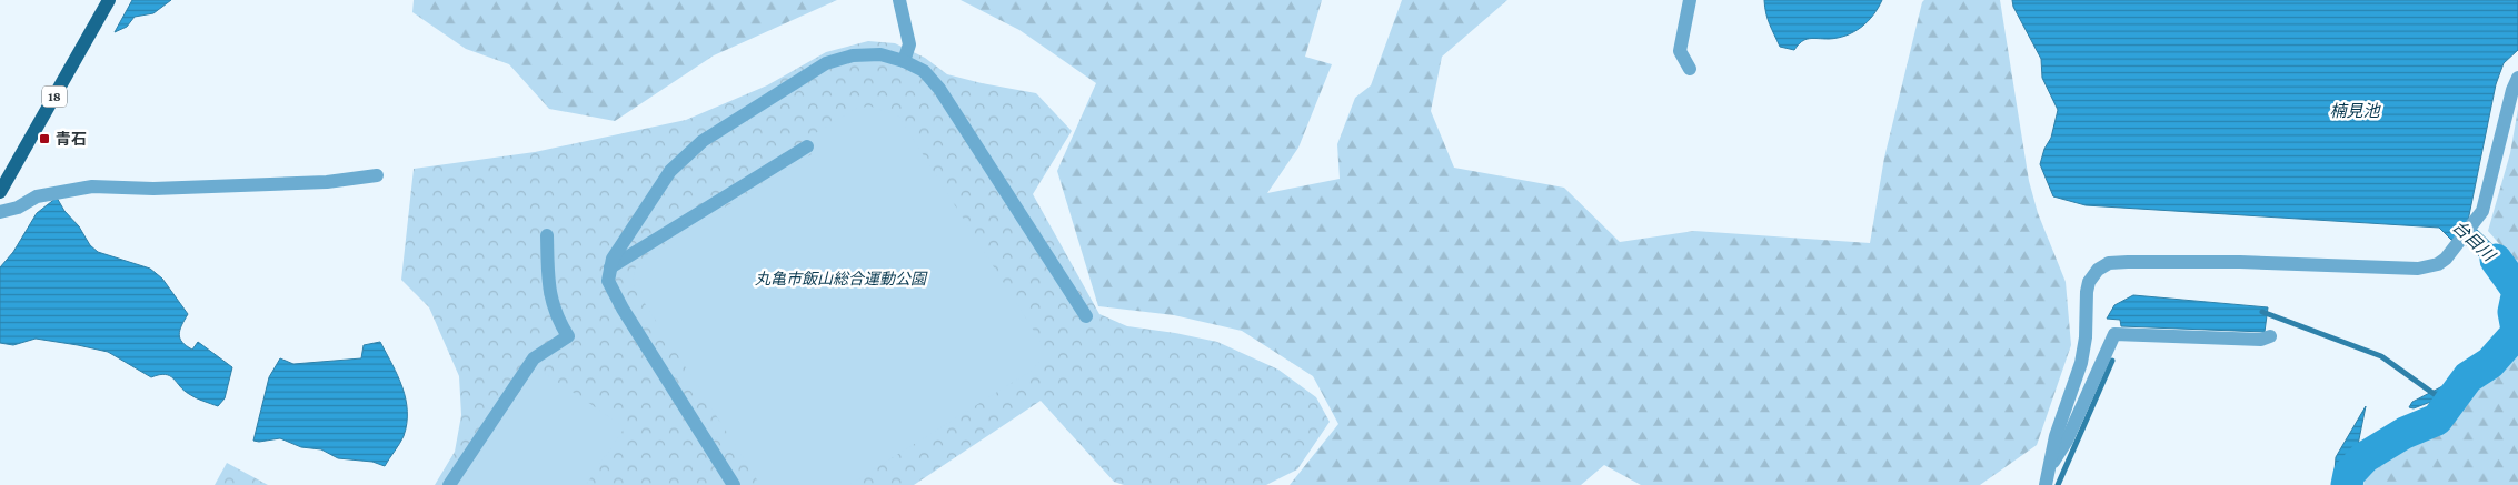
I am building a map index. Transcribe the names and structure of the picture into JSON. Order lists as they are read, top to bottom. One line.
{"streets":{"main road":["18"]},"water":["楠見池","台目川"],"parks":["丸亀市飯山総合運動公園"],"places":{"transit":["青石"]}}
